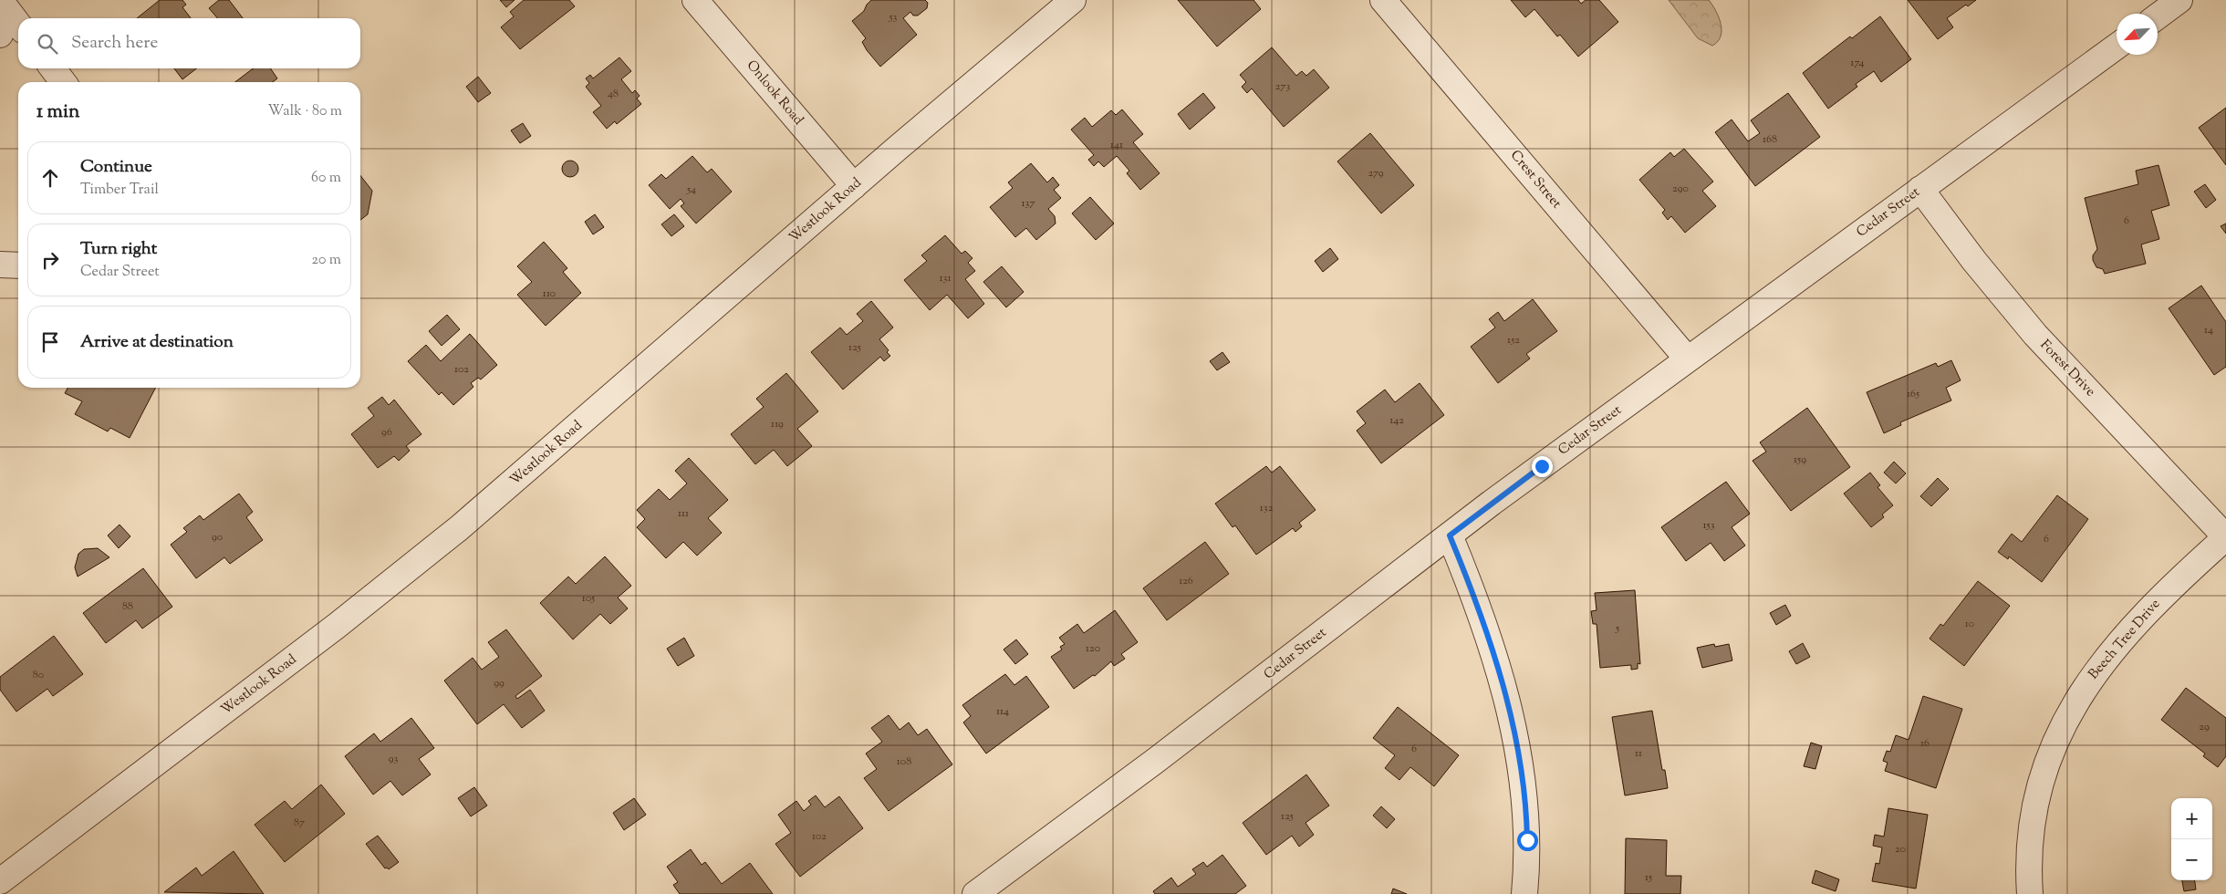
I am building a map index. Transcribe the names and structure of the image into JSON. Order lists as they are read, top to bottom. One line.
{"streets":{"street":["Onlook Road","Crest Street","Westlook Road","Cedar Street","Forest Drive","Beech Tree Drive"]},"crossings":[["Onlook Road","Westlook Road"],["Crest Street","Cedar Street"],["Cedar Street","Forest Drive"],["Forest Drive","Beech Tree Drive"]],"house_numbers":["53","174","273","48","168","141","279","290","54","137","6","131","110","14","152","125","102","165","142","119","96","159","132","111","153","90","6","126","105","88","10","5","120","80","99","114","29","16","6","11","93","108","125","87","102","20","15"],"north":"bottom left","page":{"search":"Search here","heading":["1 min","Walk · 80 m"],"list":[["Continue","Timber Trail","60 m"],["Turn right","Cedar Street","20 m"],"Arrive at destination"],"map_buttons":["+","−"]}}
